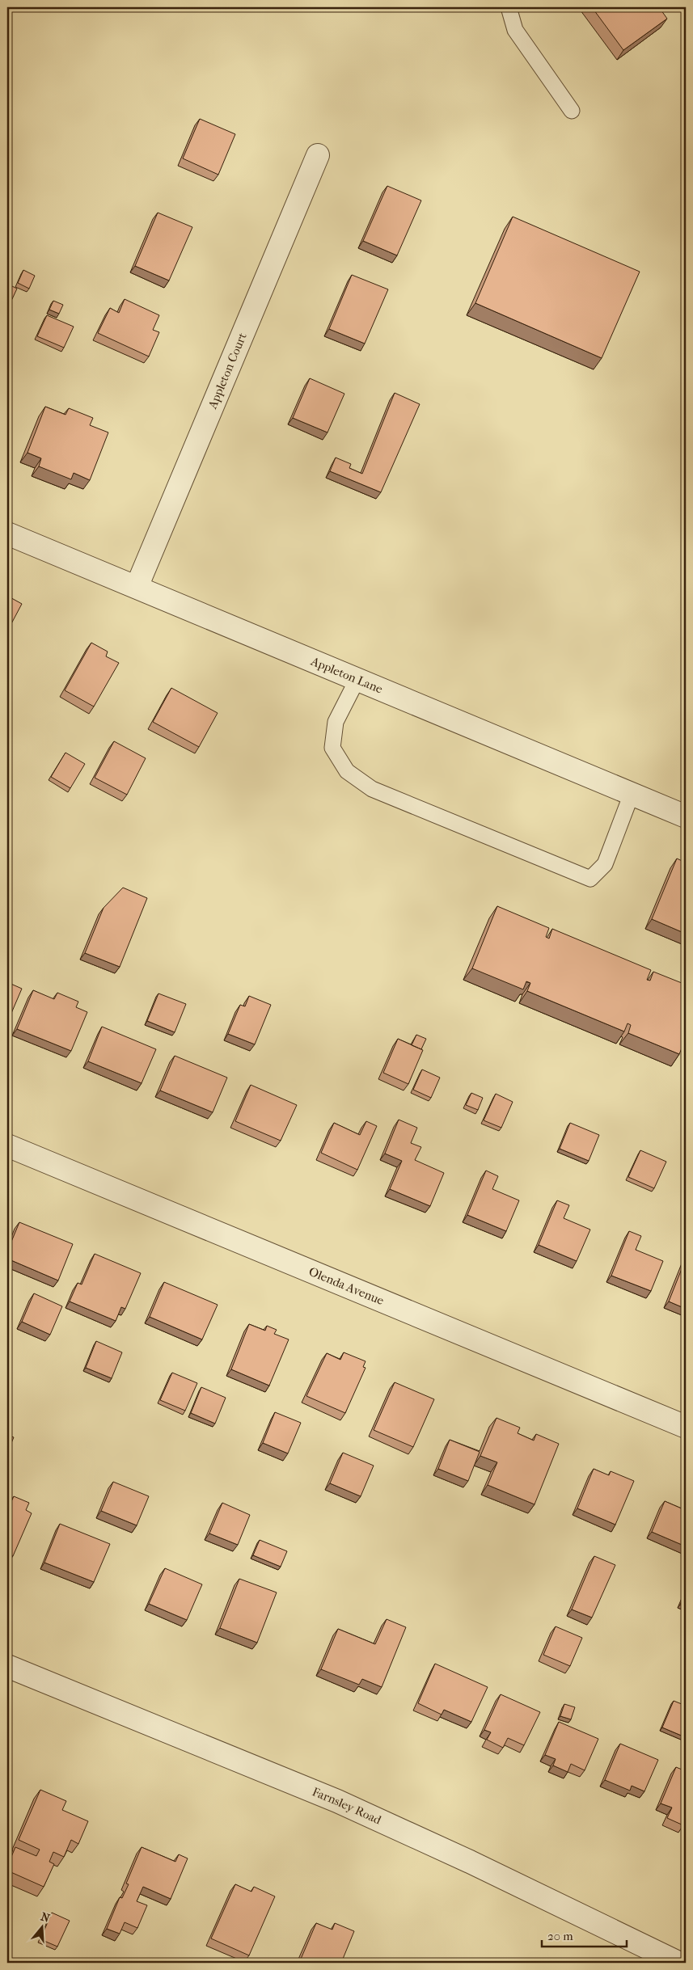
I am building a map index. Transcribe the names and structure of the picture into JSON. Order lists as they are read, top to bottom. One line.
{"streets":{"street":["Appleton Court","Appleton Lane","Olenda Avenue","Farnsley Road"]},"crossings":[["Appleton Court","Appleton Lane"]],"scale_bar":"20 m","north":"top"}
